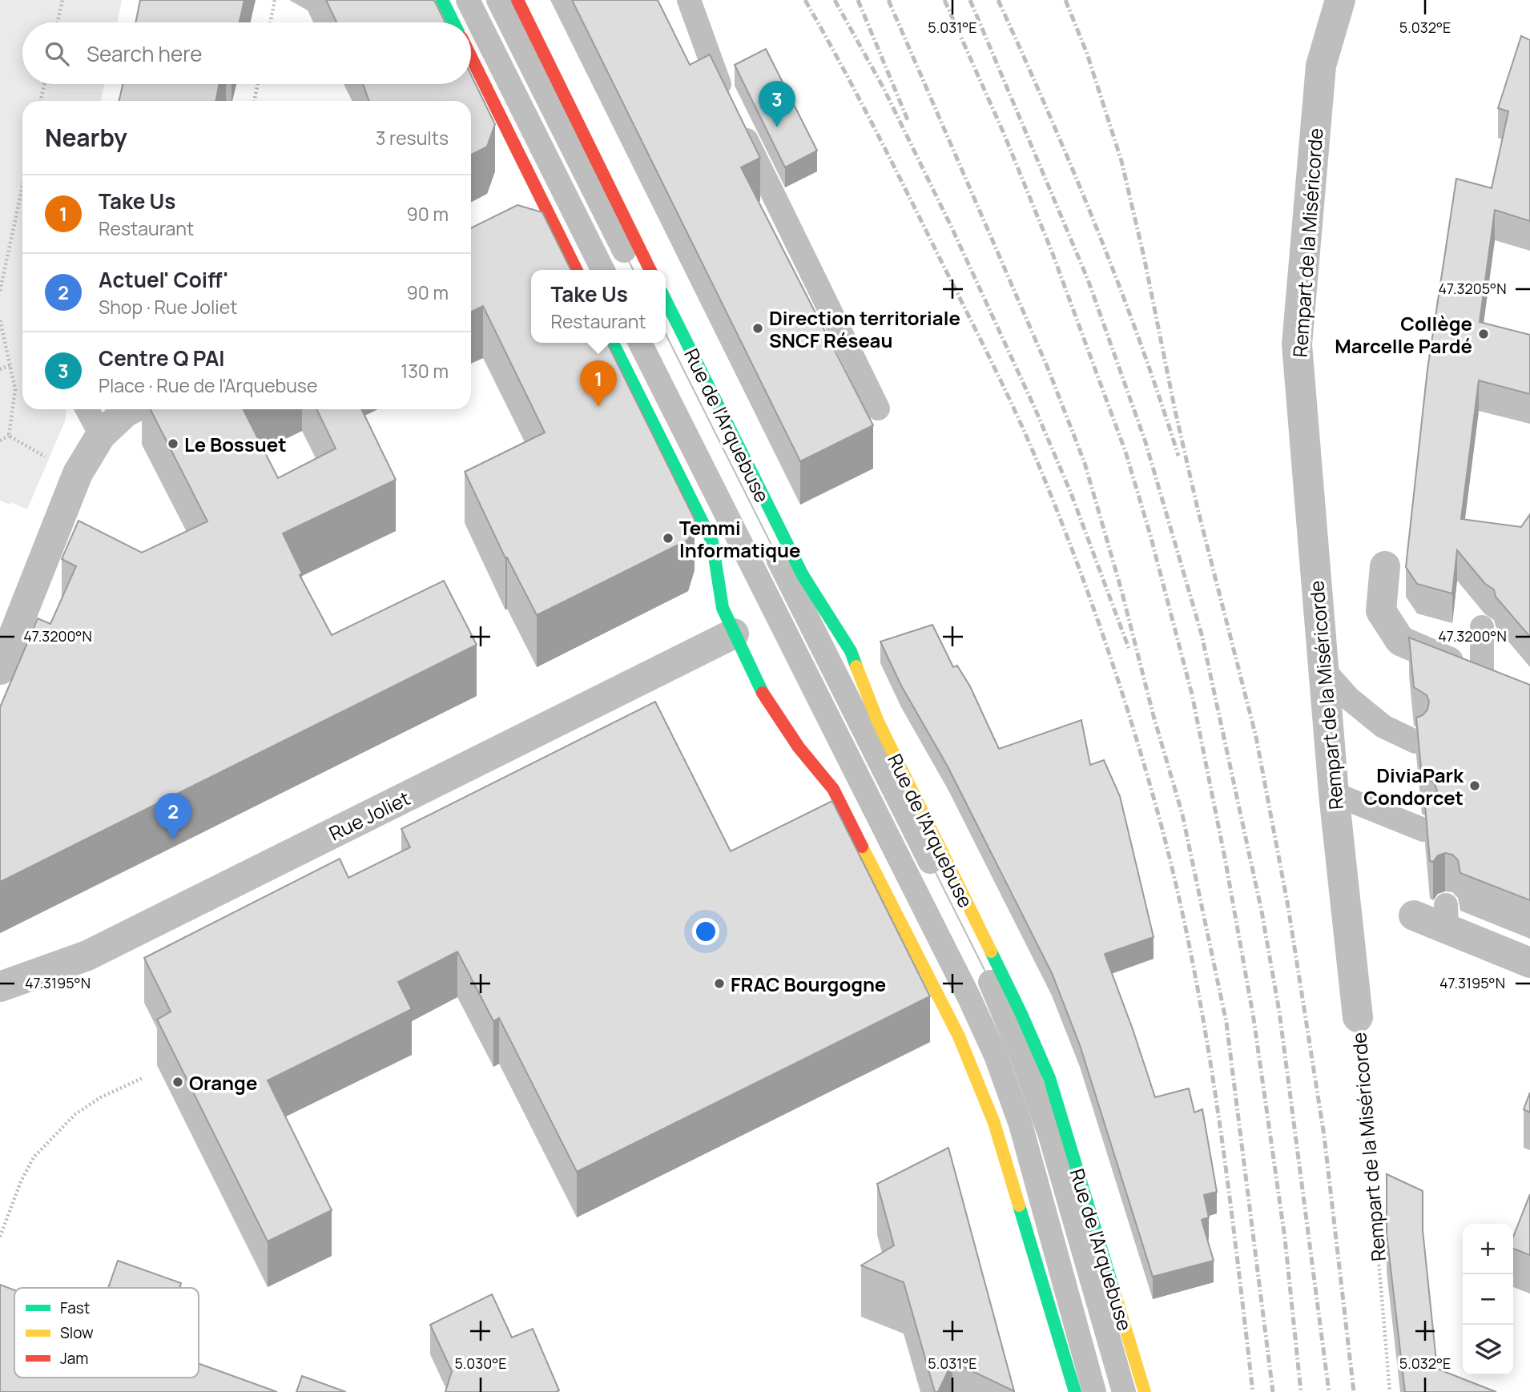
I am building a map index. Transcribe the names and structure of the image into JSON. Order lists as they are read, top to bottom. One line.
{"streets":{"main road":["Rue de l'Arquebuse"],"street":["Rempart de la Miséricorde","Rue Joliet"]},"places":["Direction territoriale SNCF Réseau","Collège Marcelle Pardé","Le Bossuet","Temmi Informatique","DiviaPark Condorcet","FRAC Bourgogne","Orange"],"legend":["Fast","Slow","Jam"],"page":{"search":"Search here","pins":["3","1","2"],"heading":["Nearby","3 results"],"list":[{"mark":"1","name":"Take Us","note":"Restaurant","value":"90 m"},{"mark":"2","name":"Actuel' Coiff'","note":"Shop · Rue Joliet","value":"90 m"},{"mark":"3","name":"Centre Q PAI","note":"Place · Rue de l'Arquebuse","value":"130 m"}],"popup":["Take Us","Restaurant"],"map_buttons":["+","−"]},"coordinates":["5.031°E","5.032°E","47.3205°N","47.3200°N","47.3195°N","5.030°E"]}
